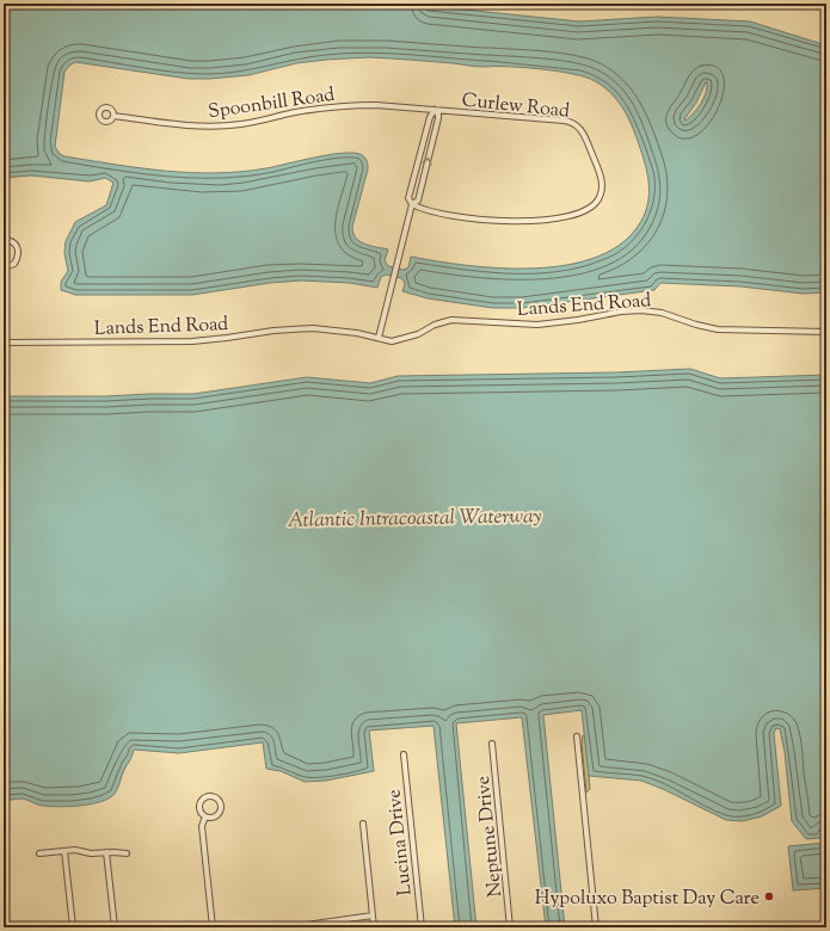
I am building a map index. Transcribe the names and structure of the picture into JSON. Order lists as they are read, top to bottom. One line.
{"streets":{"street":["Spoonbill Road","Curlew Road","Lands End Road","Neptune Drive","Lucina Drive"]},"crossings":[["Spoonbill Road","Curlew Road"]],"water":["Atlantic Intracoastal Waterway"],"places":["Hypoluxo Baptist Day Care"]}
